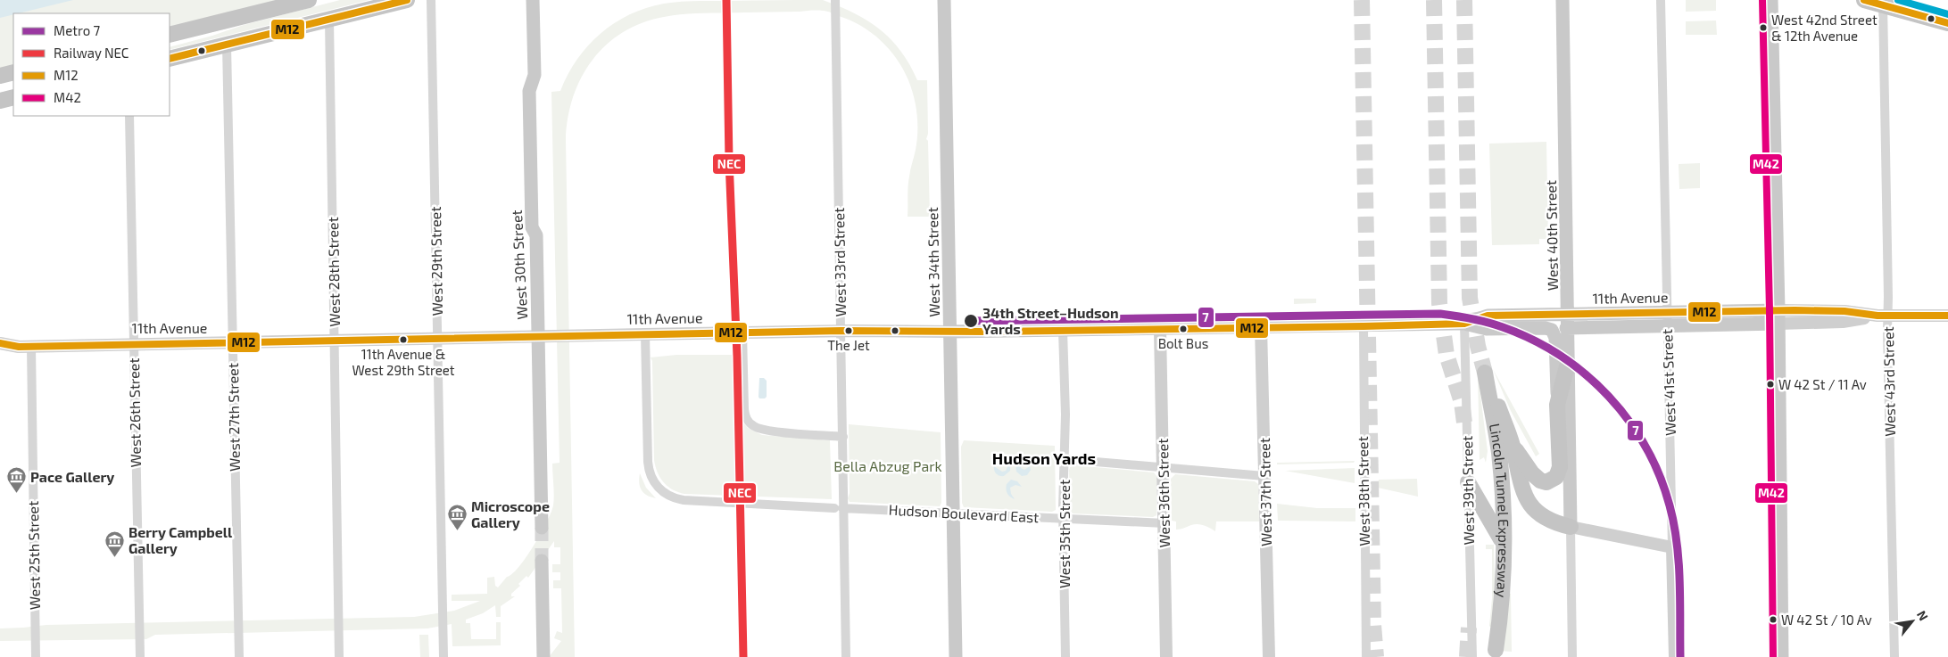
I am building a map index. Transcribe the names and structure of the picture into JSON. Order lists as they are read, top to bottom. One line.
{"streets":{"highway":["Lincoln Tunnel Expressway"],"main road":["West 40th Street","West 34th Street","West 30th Street","11th Avenue","West 41st Street","West 37th Street","West 36th Street"],"street":["West 29th Street","West 33rd Street","West 28th Street","West 43rd Street","West 26th Street","West 27th Street","West 39th Street","West 38th Street","Hudson Boulevard East","West 35th Street","West 25th Street"]},"crossings":[["West 40th Street","11th Avenue"],["West 29th Street","11th Avenue"],["West 33rd Street","11th Avenue"],["West 33rd Street","Hudson Boulevard East"],["West 34th Street","11th Avenue"],["West 34th Street","Hudson Boulevard East"],["West 30th Street","11th Avenue"],["West 28th Street","11th Avenue"],["11th Avenue","West 43rd Street"],["11th Avenue","West 41st Street"],["11th Avenue","West 26th Street"],["11th Avenue","West 27th Street"],["11th Avenue","West 39th Street"],["11th Avenue","West 38th Street"],["11th Avenue","West 37th Street"],["11th Avenue","West 36th Street"],["11th Avenue","Hudson Boulevard East"],["11th Avenue","West 35th Street"],["11th Avenue","West 25th Street"],["West 36th Street","Hudson Boulevard East"],["Hudson Boulevard East","West 35th Street"]],"districts":["Hudson Yards"],"parks":["Bella Abzug Park"],"places":{"other":["West 42nd Street & 12th Avenue","34th Street–Hudson Yards","Bolt Bus","The Jet","11th Avenue & West 29th Street","W 42 St / 11 Av","W 42 St / 10 Av"],"museum":["Pace Gallery","Microscope Gallery","Berry Campbell Gallery"]},"lines":["rail line NEC","transit line M12","transit line M42","metro line 7"],"legend":["Metro 7","Railway NEC","M12","M42"],"north":"top right"}
